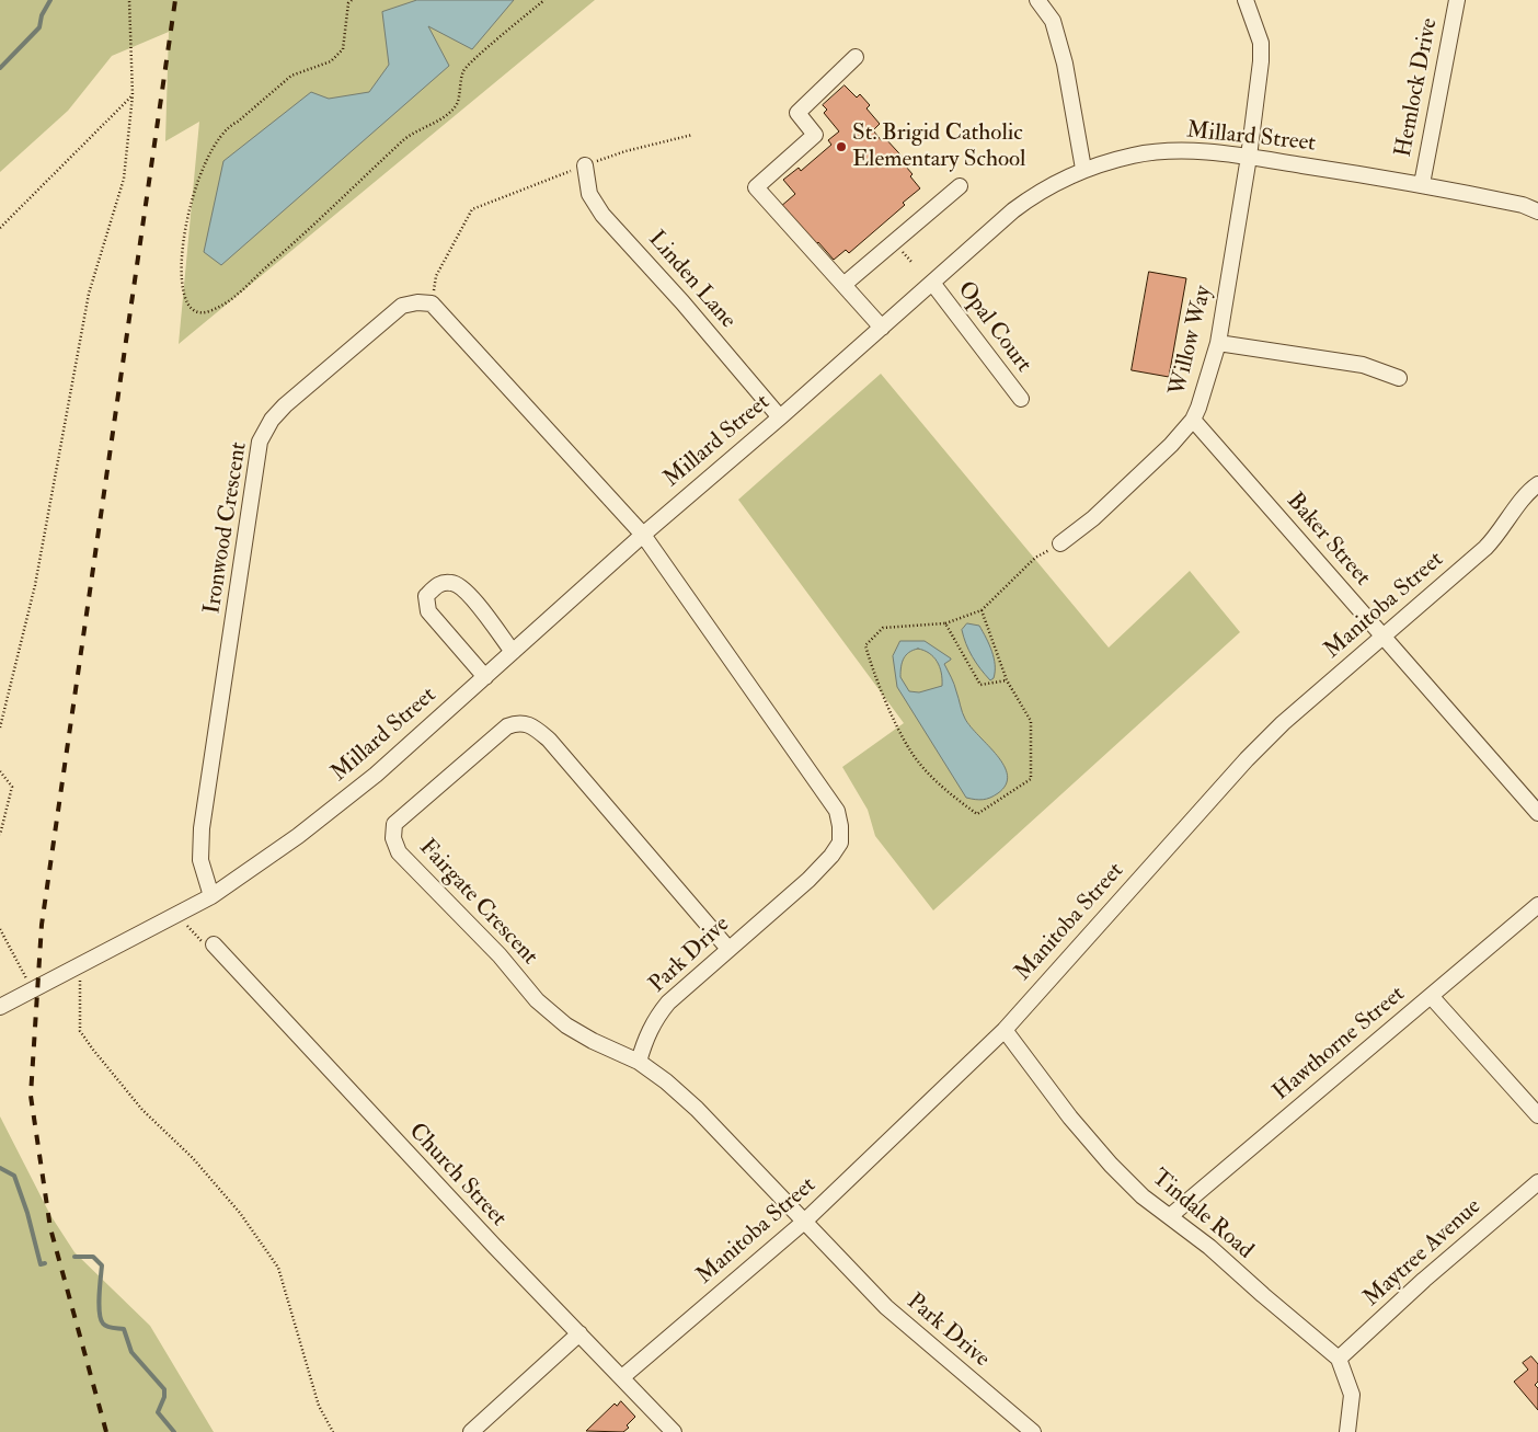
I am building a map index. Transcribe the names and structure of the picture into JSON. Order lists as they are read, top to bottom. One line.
{"streets":{"street":["Hemlock Drive","Millard Street","Linden Lane","Opal Court","Willow Way","Ironwood Crescent","Baker Street","Manitoba Street","Fairgate Crescent","Park Drive","Hawthorne Street","Church Street","Tindale Road","Maytree Avenue"]},"crossings":[["Hemlock Drive","Millard Street"],["Millard Street","Linden Lane"],["Millard Street","Opal Court"],["Millard Street","Willow Way"],["Millard Street","Ironwood Crescent"],["Millard Street","Park Drive"],["Willow Way","Baker Street"],["Baker Street","Manitoba Street"],["Manitoba Street","Park Drive"],["Manitoba Street","Church Street"],["Manitoba Street","Tindale Road"],["Fairgate Crescent","Park Drive"],["Hawthorne Street","Tindale Road"],["Tindale Road","Maytree Avenue"]],"places":["St. Brigid Catholic Elementary School"]}
